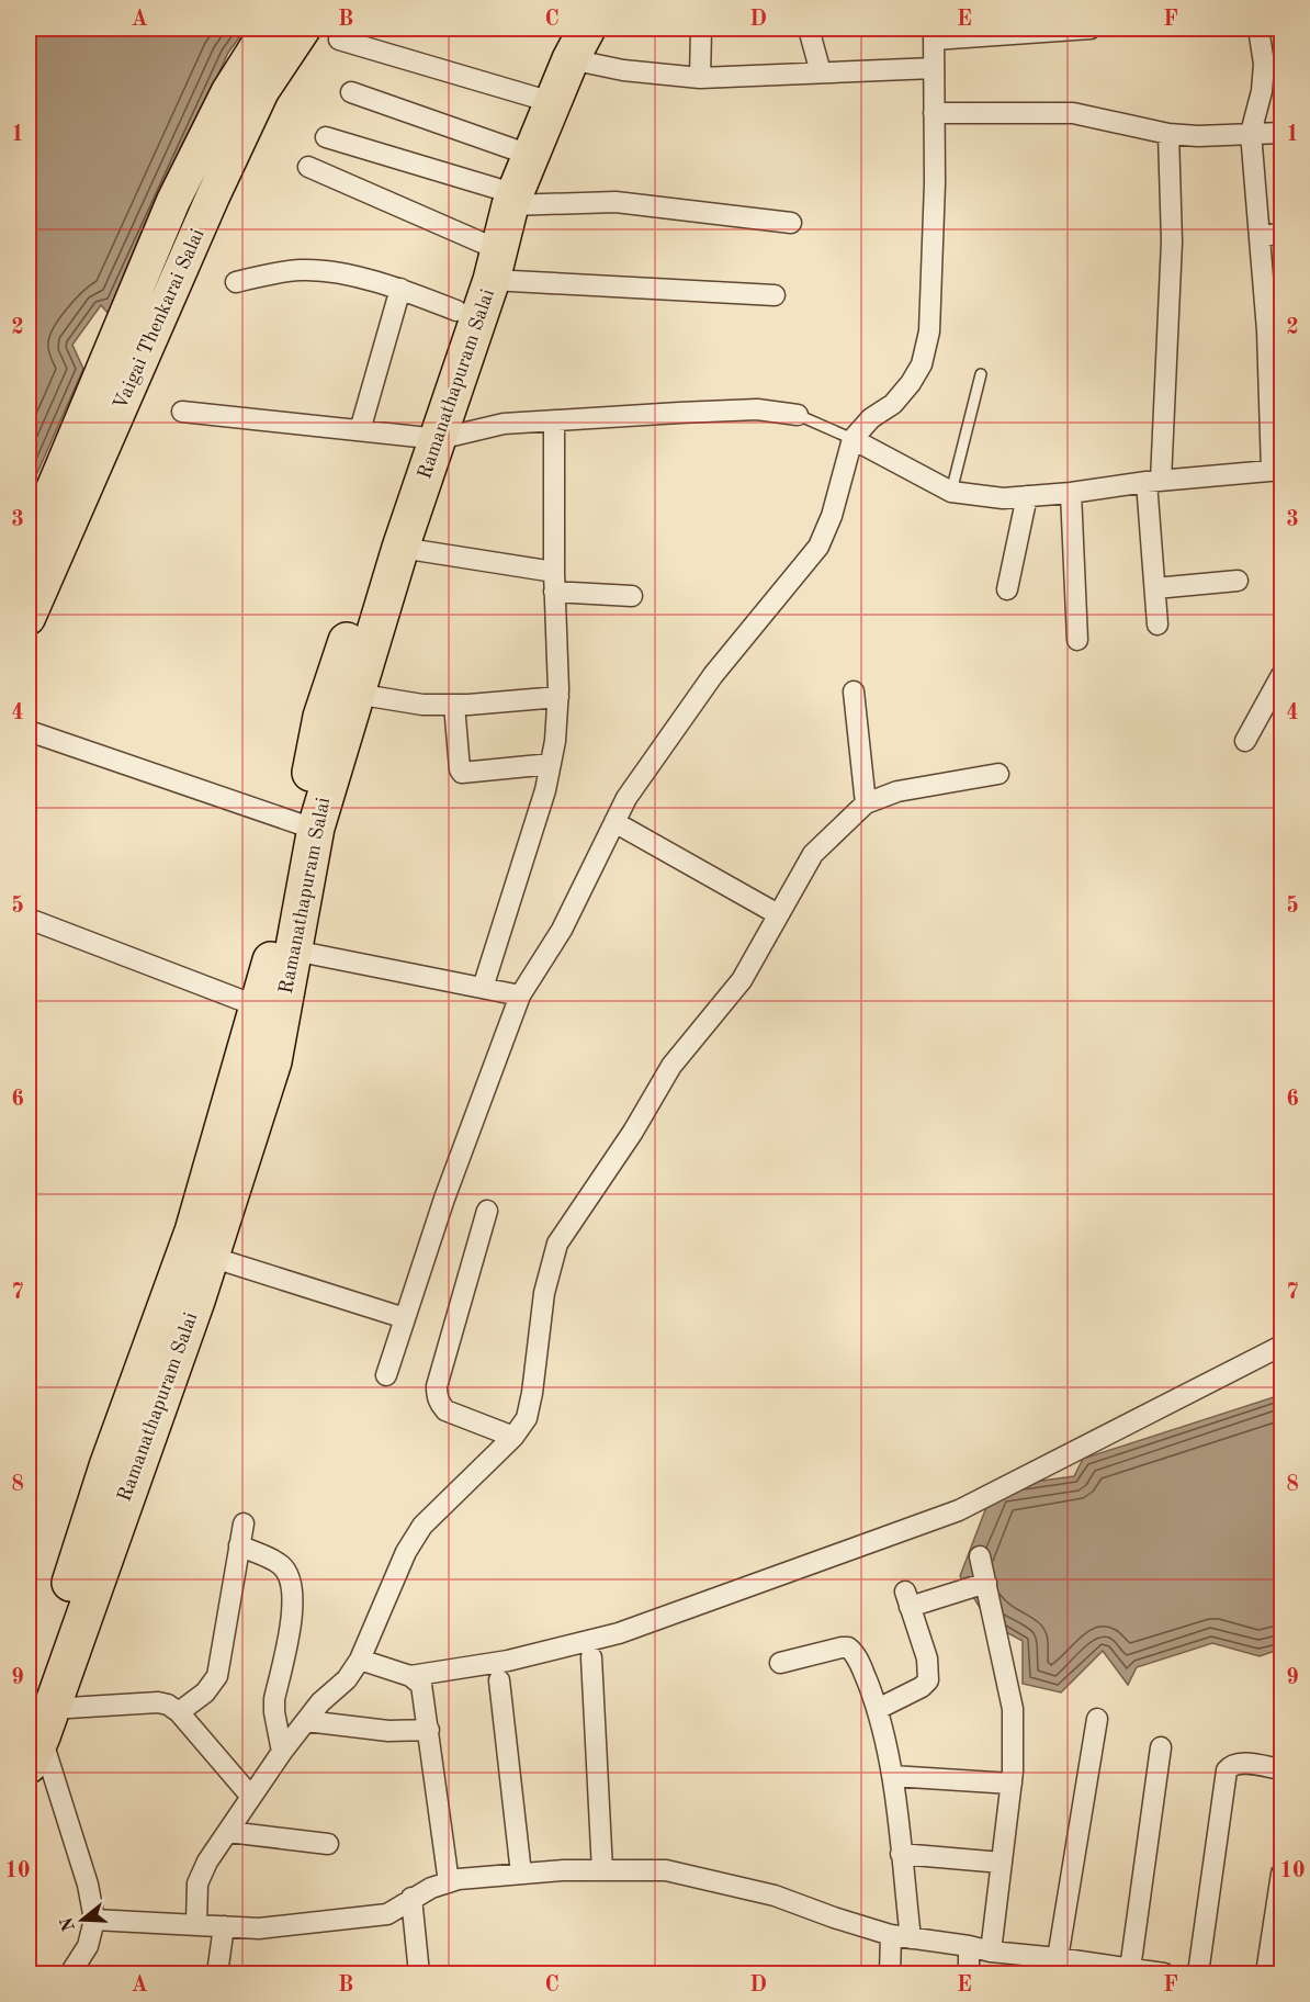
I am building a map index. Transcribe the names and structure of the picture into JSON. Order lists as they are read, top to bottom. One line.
{"streets":{"highway":["Ramanathapuram Salai"],"main road":["Vaigai Thenkarai Salai"]},"north":"left","grid":{"columns":["A","B","C","D","E","F"],"rows":["1","2","3","4","5","6","7","8","9","10"]}}
